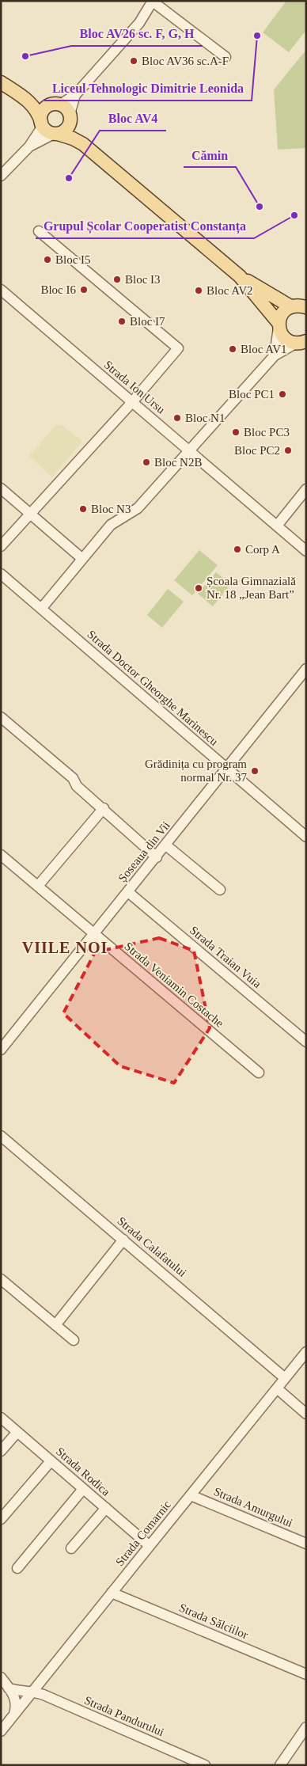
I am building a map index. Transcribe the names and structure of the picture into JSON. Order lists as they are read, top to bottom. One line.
{"streets":{"street":["Strada Ion Ursu","Strada Doctor Gheorghe Marinescu","Șoseaua din Vii","Strada Traian Vuia","Strada Veniamin Costache","Strada Calafatului","Strada Rodica","Strada Amurgului","Strada Comarnic","Strada Sălciilor","Strada Pandurului"]},"crossings":[["Strada Doctor Gheorghe Marinescu","Șoseaua din Vii"],["Șoseaua din Vii","Strada Traian Vuia"],["Șoseaua din Vii","Strada Veniamin Costache"],["Strada Calafatului","Strada Comarnic"],["Strada Rodica","Strada Comarnic"],["Strada Amurgului","Strada Comarnic"],["Strada Comarnic","Strada Sălciilor"],["Strada Comarnic","Strada Pandurului"]],"districts":["VIILE NOI"],"places":["Liceul Tehnologic Dimitrie Leonida","Bloc AV26 sc. F, G, H","Bloc AV36 sc.A-F","Bloc AV4","Cămin","Grupul Școlar Cooperatist Constanța","Bloc I5","Bloc I3","Bloc I6","Bloc AV2","Bloc I7","Bloc AV1","Bloc PC1","Bloc N1","Bloc PC3","Bloc PC2","Bloc N2B","Bloc N3","Corp A","Școala Gimnazială Nr. 18 „Jean Bart”","Grădinița cu program normal Nr. 37"]}
